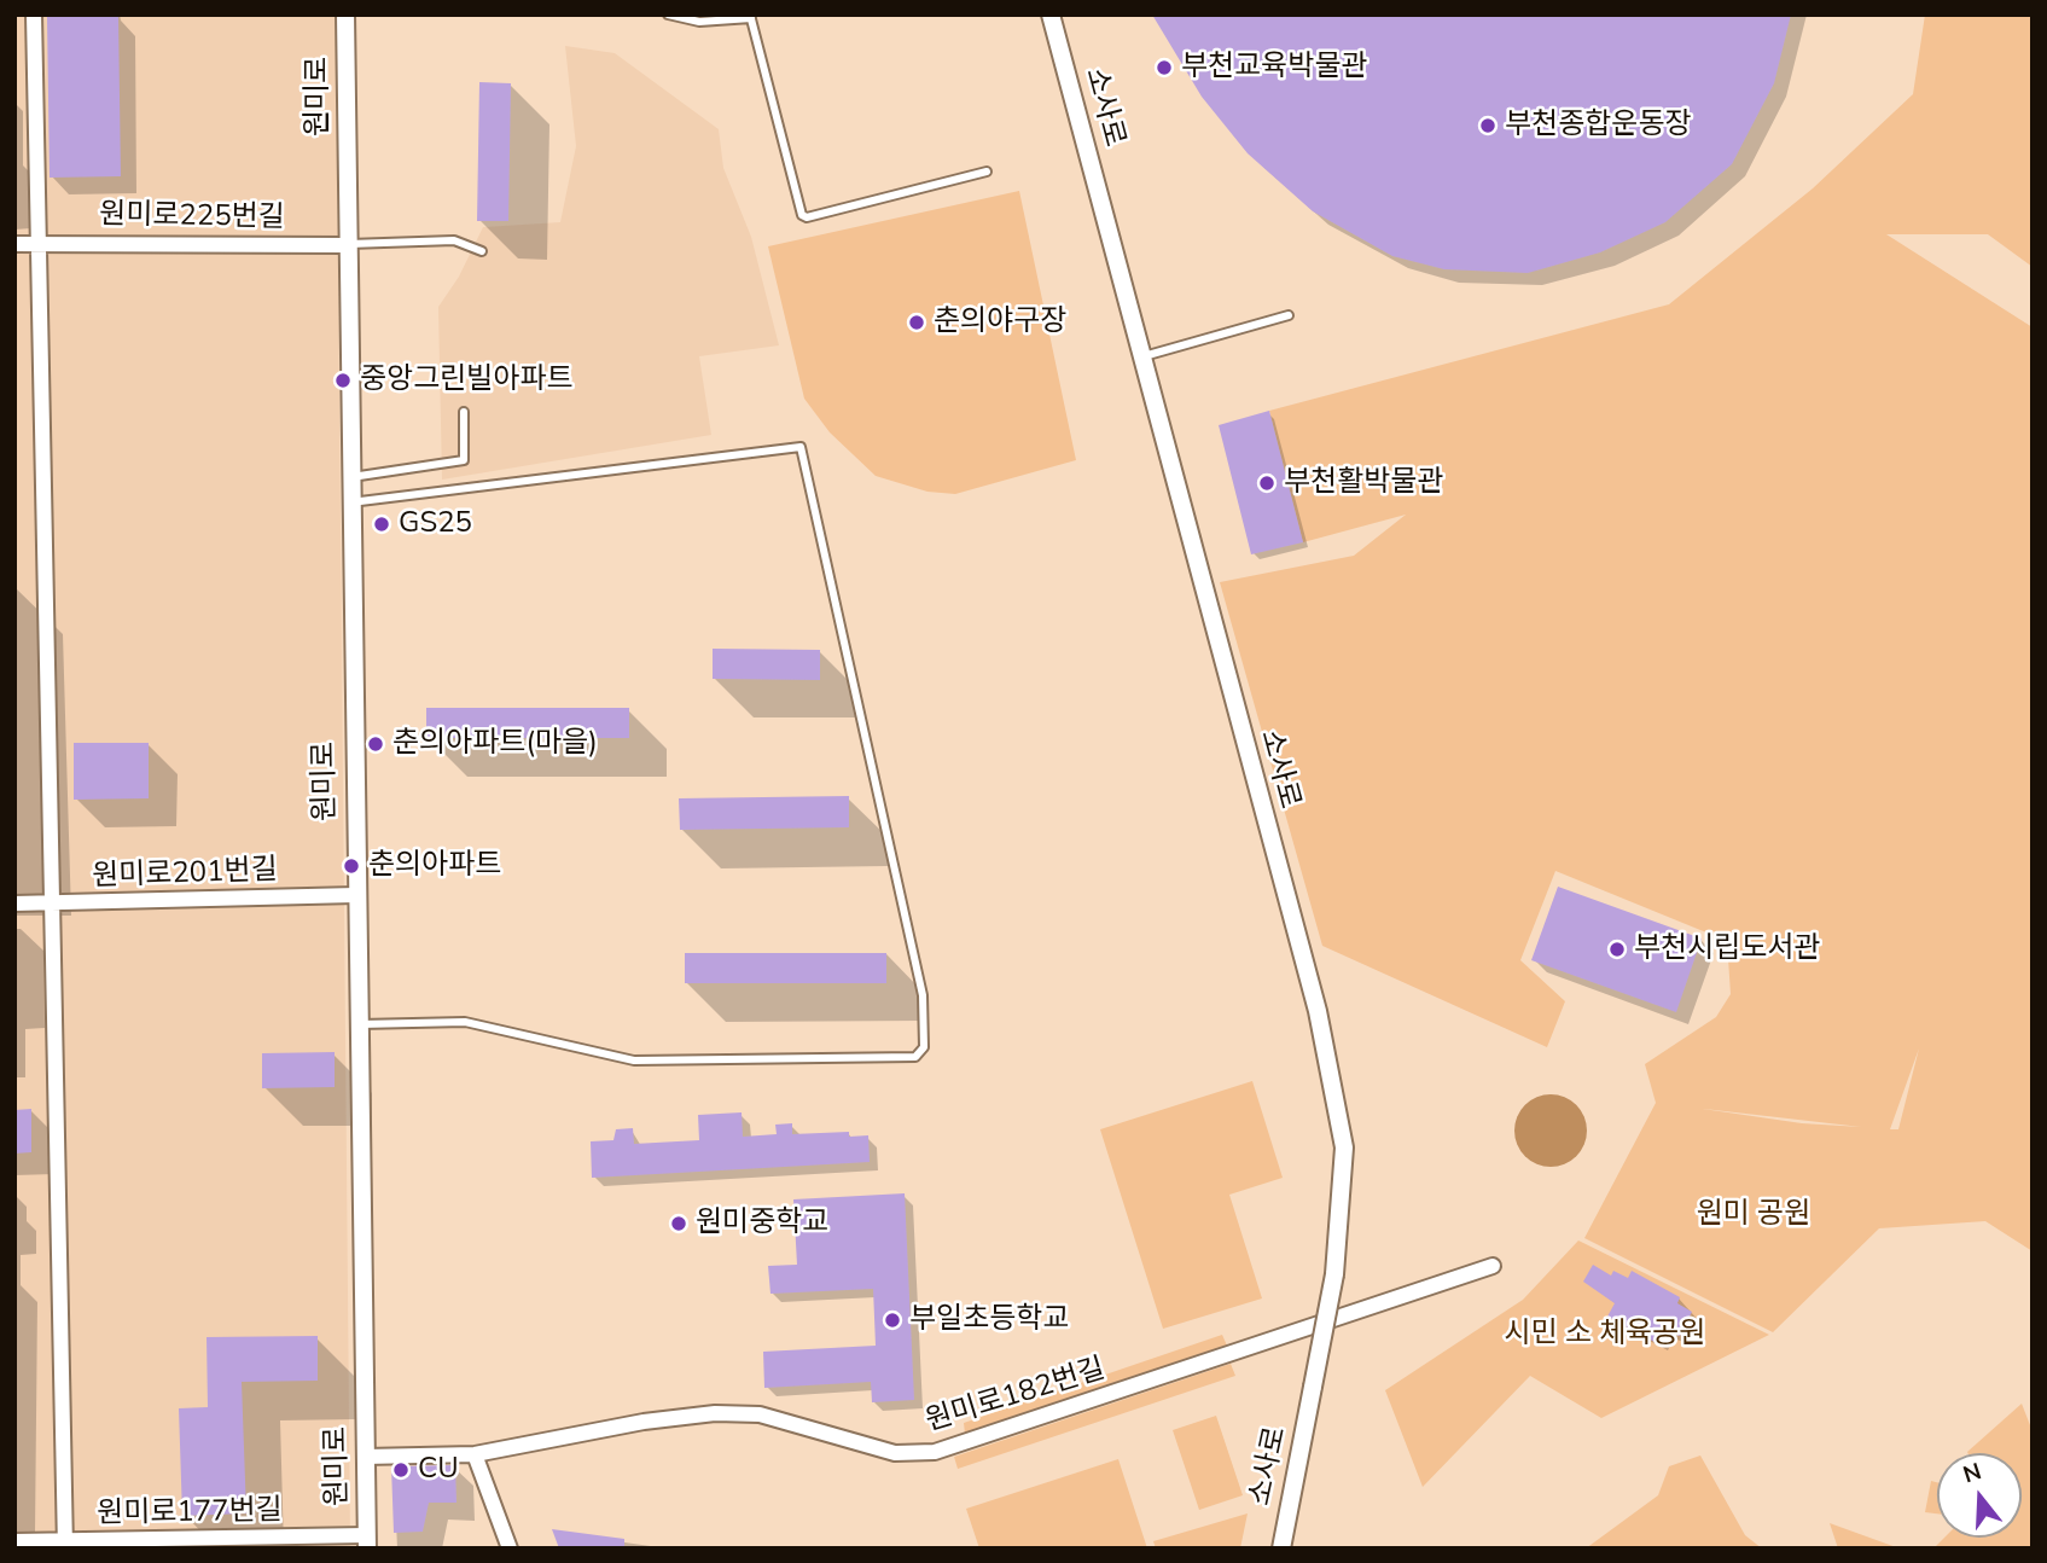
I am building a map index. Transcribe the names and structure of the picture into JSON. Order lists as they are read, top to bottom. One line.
{"streets":{"street":["원미로","소사로","원미로225번길","원미로201번길","원미로182번길","원미로177번길"]},"crossings":[["원미로","원미로225번길"],["원미로","원미로201번길"],["원미로","원미로182번길"],["원미로","원미로177번길"]],"parks":["원미 공원","시민 소 체육공원"],"places":["부천교육박물관","부천종합운동장","춘의야구장","중앙그린빌아파트","부천활박물관","GS25","춘의아파트(마을)","춘의아파트","부천시립도서관","원미중학교","부일초등학교","CU"],"north":"top"}
